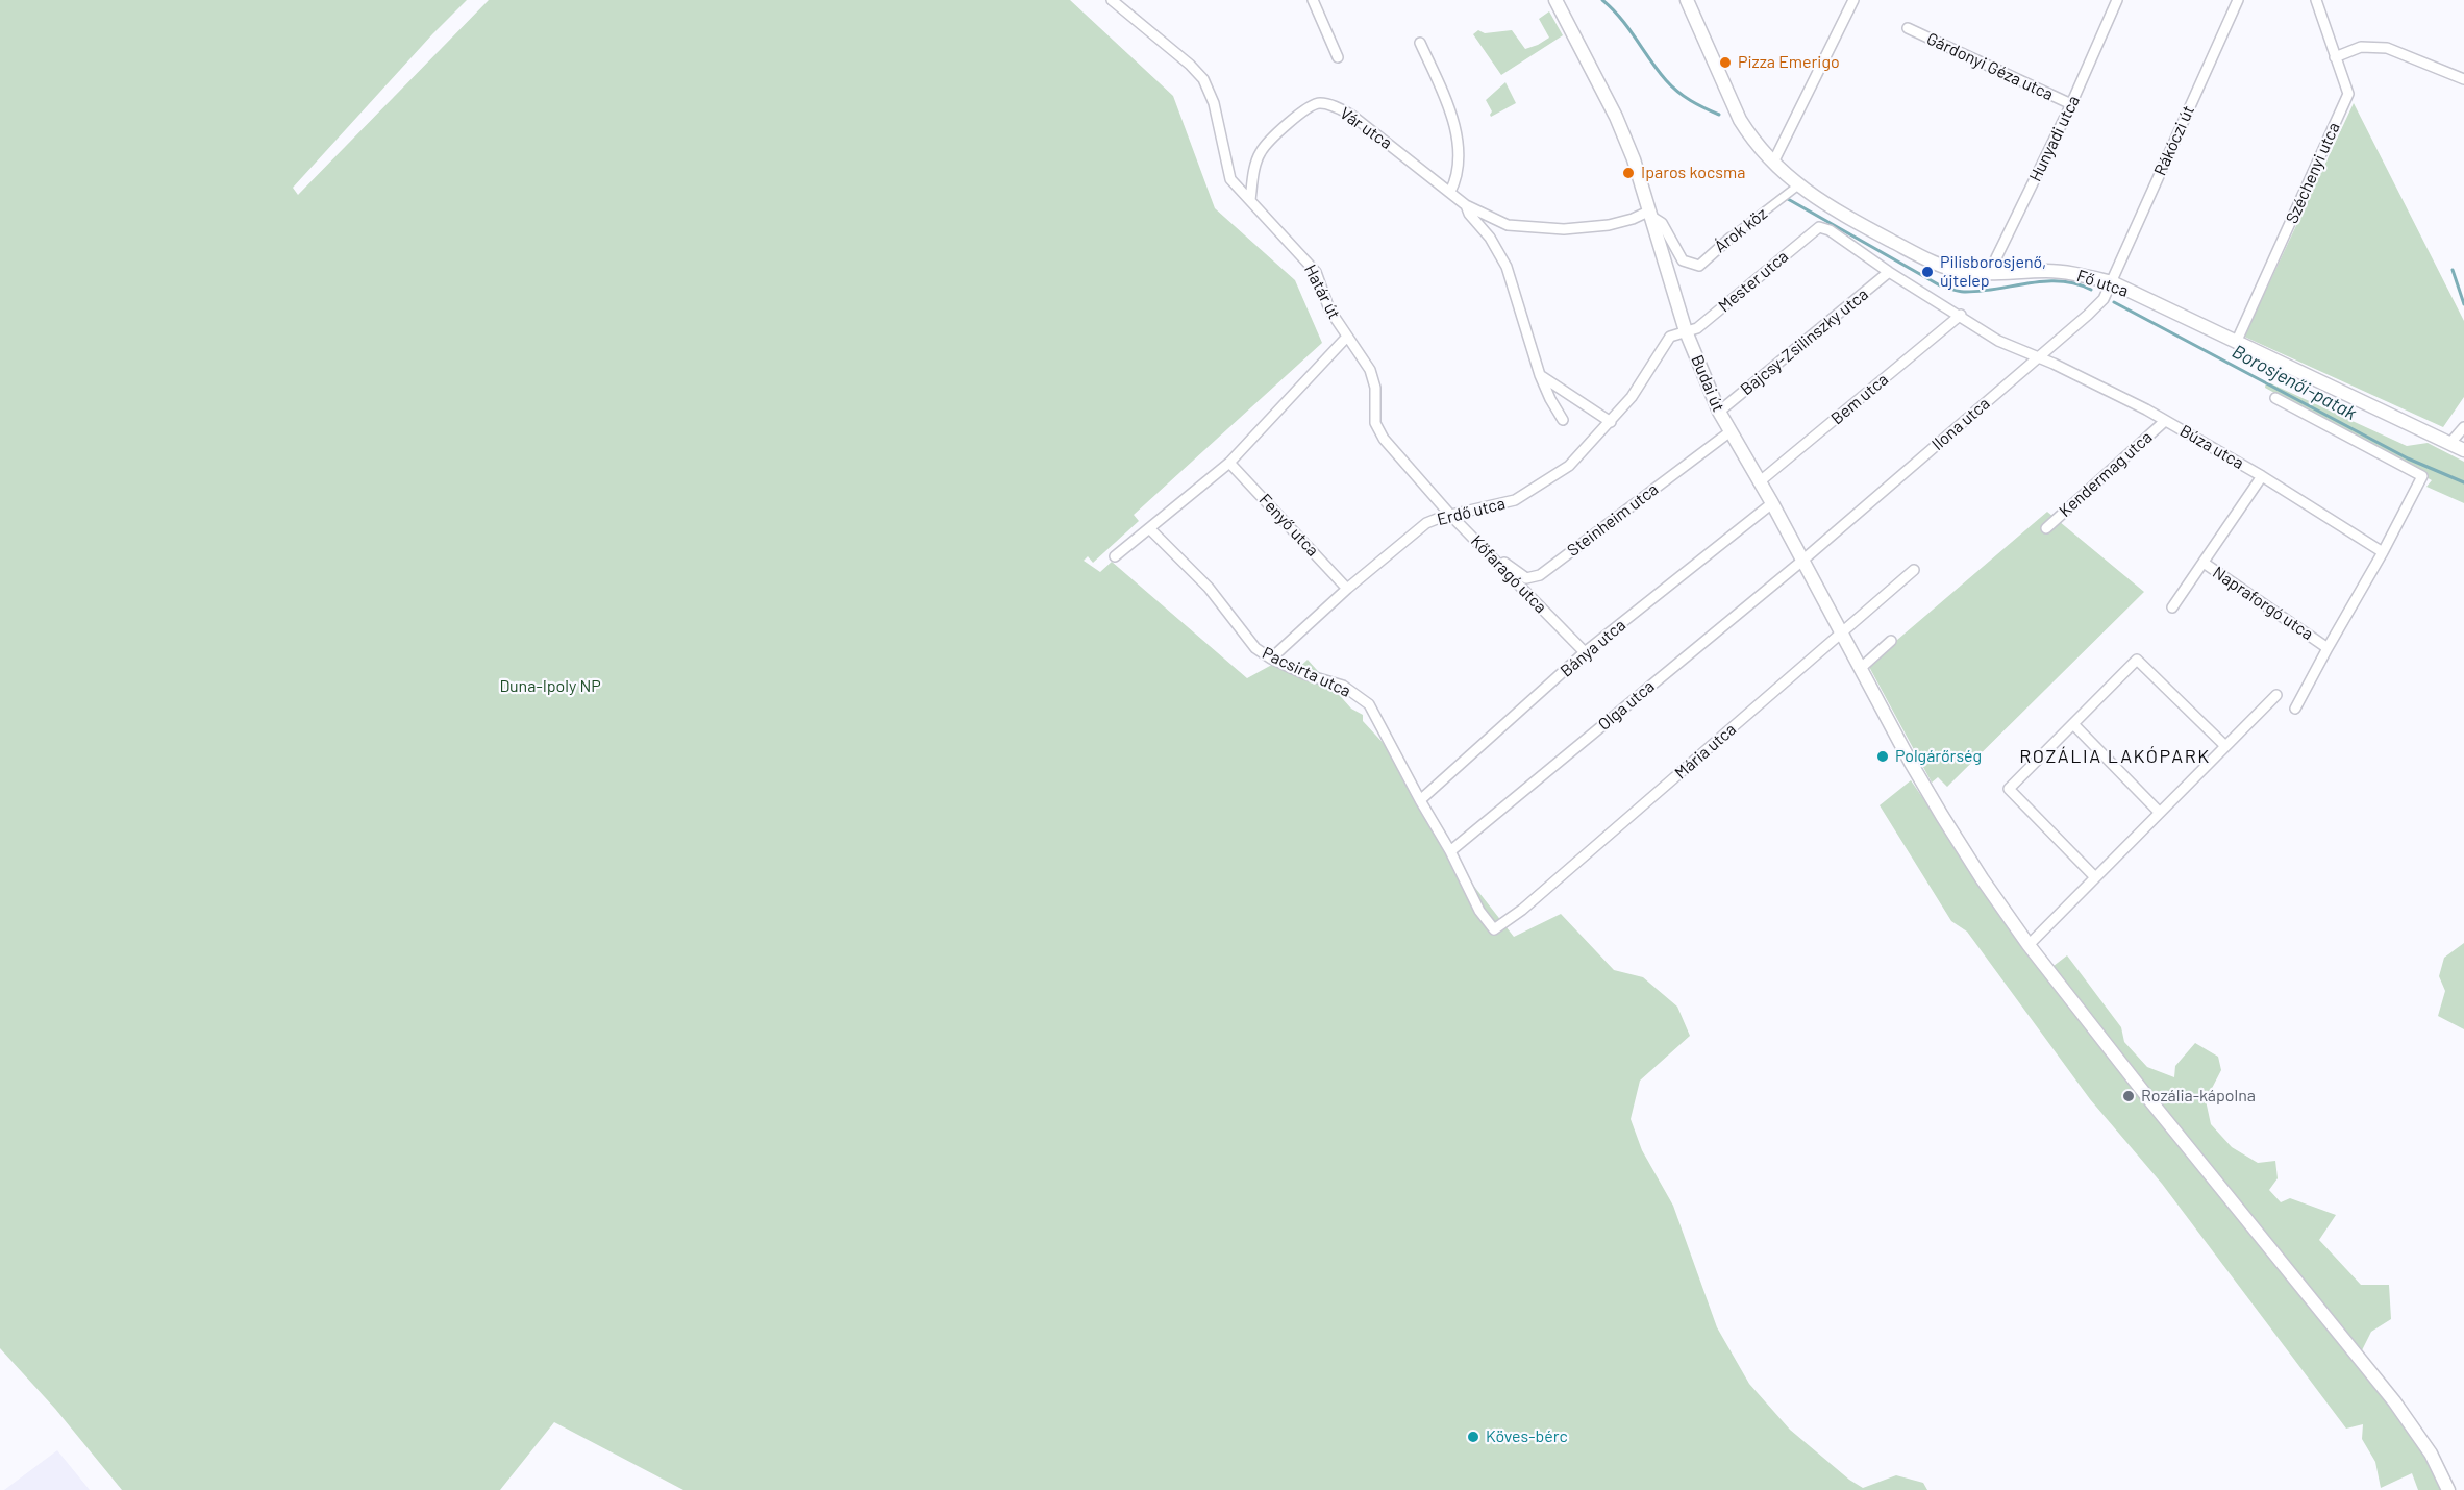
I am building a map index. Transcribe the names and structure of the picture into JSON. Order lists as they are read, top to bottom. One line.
{"streets":{"street":["Gárdonyi Géza utca","Vár utca","Hunyadi utca","Rákóczi út","Széchenyi utca","Árok köz","Mester utca","Fő utca","Határ út","Bajcsy-Zsilinszky utca","Budai út","Bem utca","Ilona utca","Búza utca","Kendermag utca","Erdő utca","Steinheim utca","Fenyő utca","Kőfaragó utca","Napraforgó utca","Bánya utca","Pacsirta utca","Olga utca","Mária utca"]},"crossings":[["Gárdonyi Géza utca","Hunyadi utca"],["Vár utca","Határ út"],["Hunyadi utca","Fő utca"],["Rákóczi út","Fő utca"],["Rákóczi út","Ilona utca"],["Széchenyi utca","Fő utca"],["Árok köz","Fő utca"],["Árok köz","Budai út"],["Mester utca","Budai út"],["Mester utca","Búza utca"],["Mester utca","Erdő utca"],["Fő utca","Ilona utca"],["Határ út","Fenyő utca"],["Határ út","Kőfaragó utca"],["Határ út","Pacsirta utca"],["Bajcsy-Zsilinszky utca","Budai út"],["Bajcsy-Zsilinszky utca","Búza utca"],["Budai út","Bem utca"],["Budai út","Ilona utca"],["Budai út","Erdő utca"],["Budai út","Steinheim utca"],["Budai út","Bánya utca"],["Budai út","Olga utca"],["Budai út","Mária utca"],["Bem utca","Búza utca"],["Ilona utca","Búza utca"],["Ilona utca","Olga utca"],["Búza utca","Kendermag utca"],["Erdő utca","Fenyő utca"],["Erdő utca","Kőfaragó utca"],["Erdő utca","Pacsirta utca"],["Steinheim utca","Kőfaragó utca"],["Kőfaragó utca","Bánya utca"],["Bánya utca","Pacsirta utca"],["Pacsirta utca","Olga utca"],["Pacsirta utca","Mária utca"]],"districts":["ROZÁLIA LAKÓPARK"],"water":["Borosjenői-patak"],"parks":["Duna-Ipoly NP"],"places":["Pizza Emerigo","Iparos kocsma","Pilisborosjenő, újtelep","Polgárőrség","Rozália-kápolna","Köves-bérc"]}
